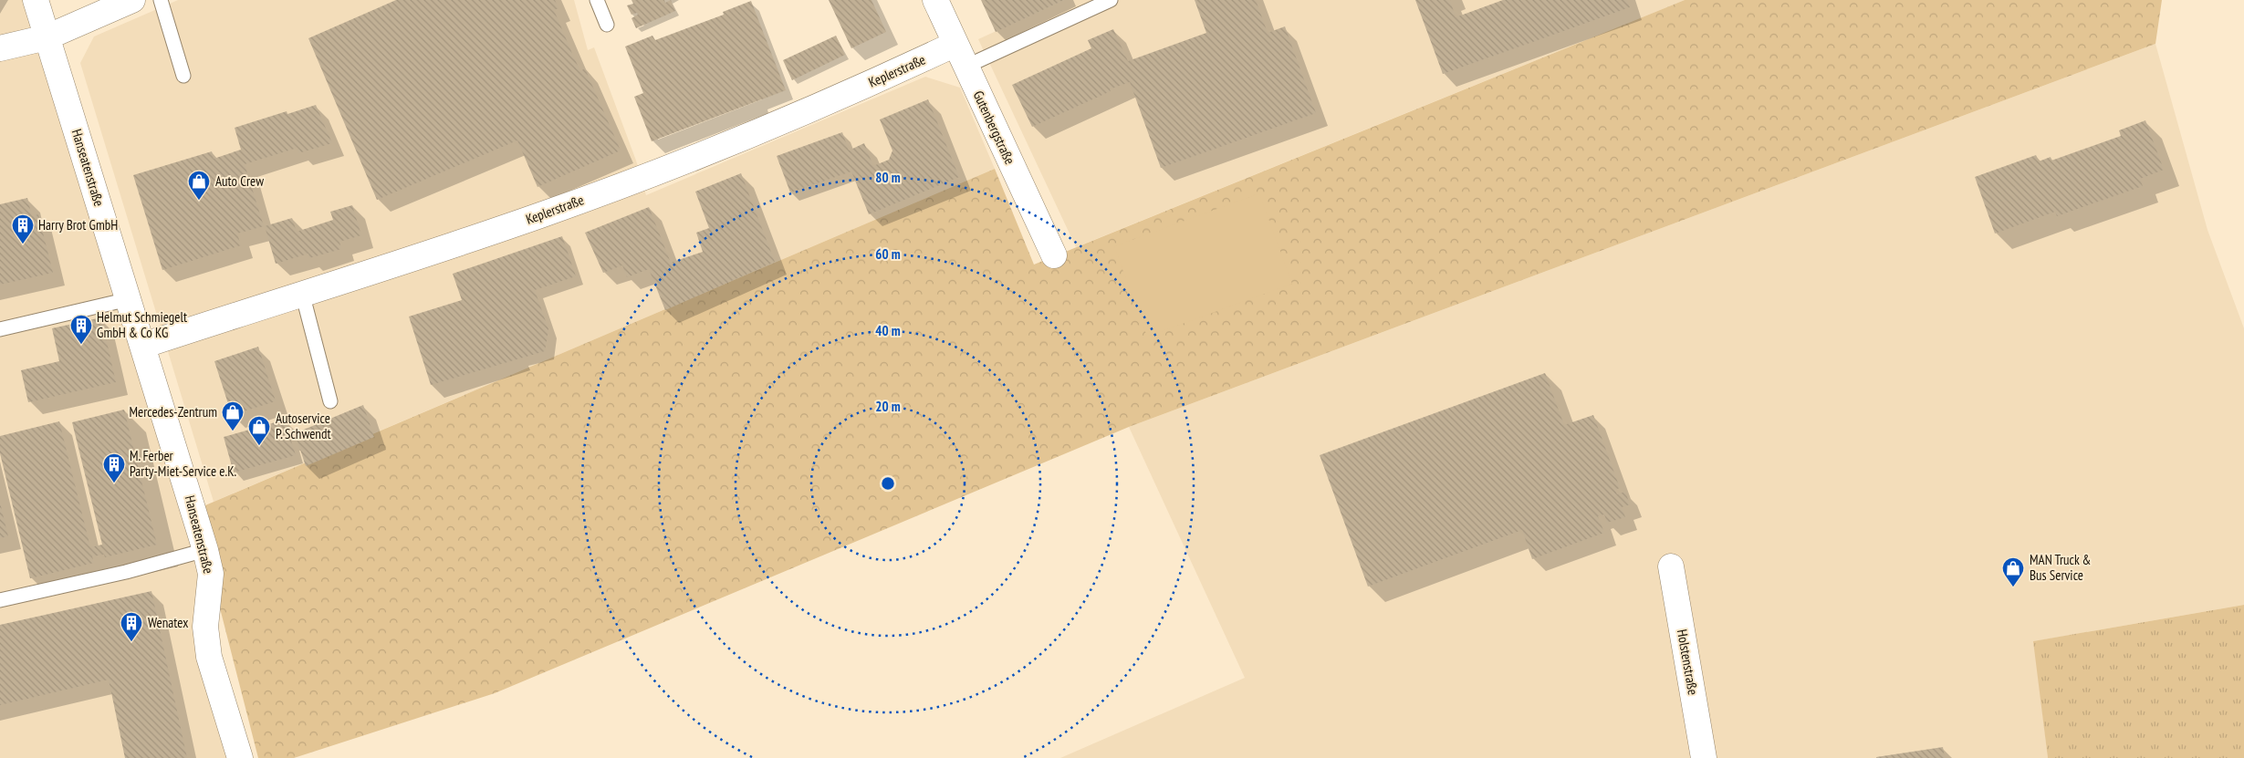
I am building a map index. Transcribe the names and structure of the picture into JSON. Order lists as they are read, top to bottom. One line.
{"streets":{"street":["Keplerstraße","Gutenbergstraße","Hanseatenstraße","Holstenstraße"]},"crossings":[["Keplerstraße","Gutenbergstraße"],["Keplerstraße","Hanseatenstraße"]],"places":{"shop":["Auto Crew","Mercedes-Zentrum","Autoservice P. Schwendt","MAN Truck & Bus Service"],"building":["Harry Brot GmbH","Helmut Schmiegelt GmbH & Co KG","M. Ferber Party-Miet-Service e.K.","Wenatex"]},"rings":["80 m","60 m","40 m","20 m"]}
